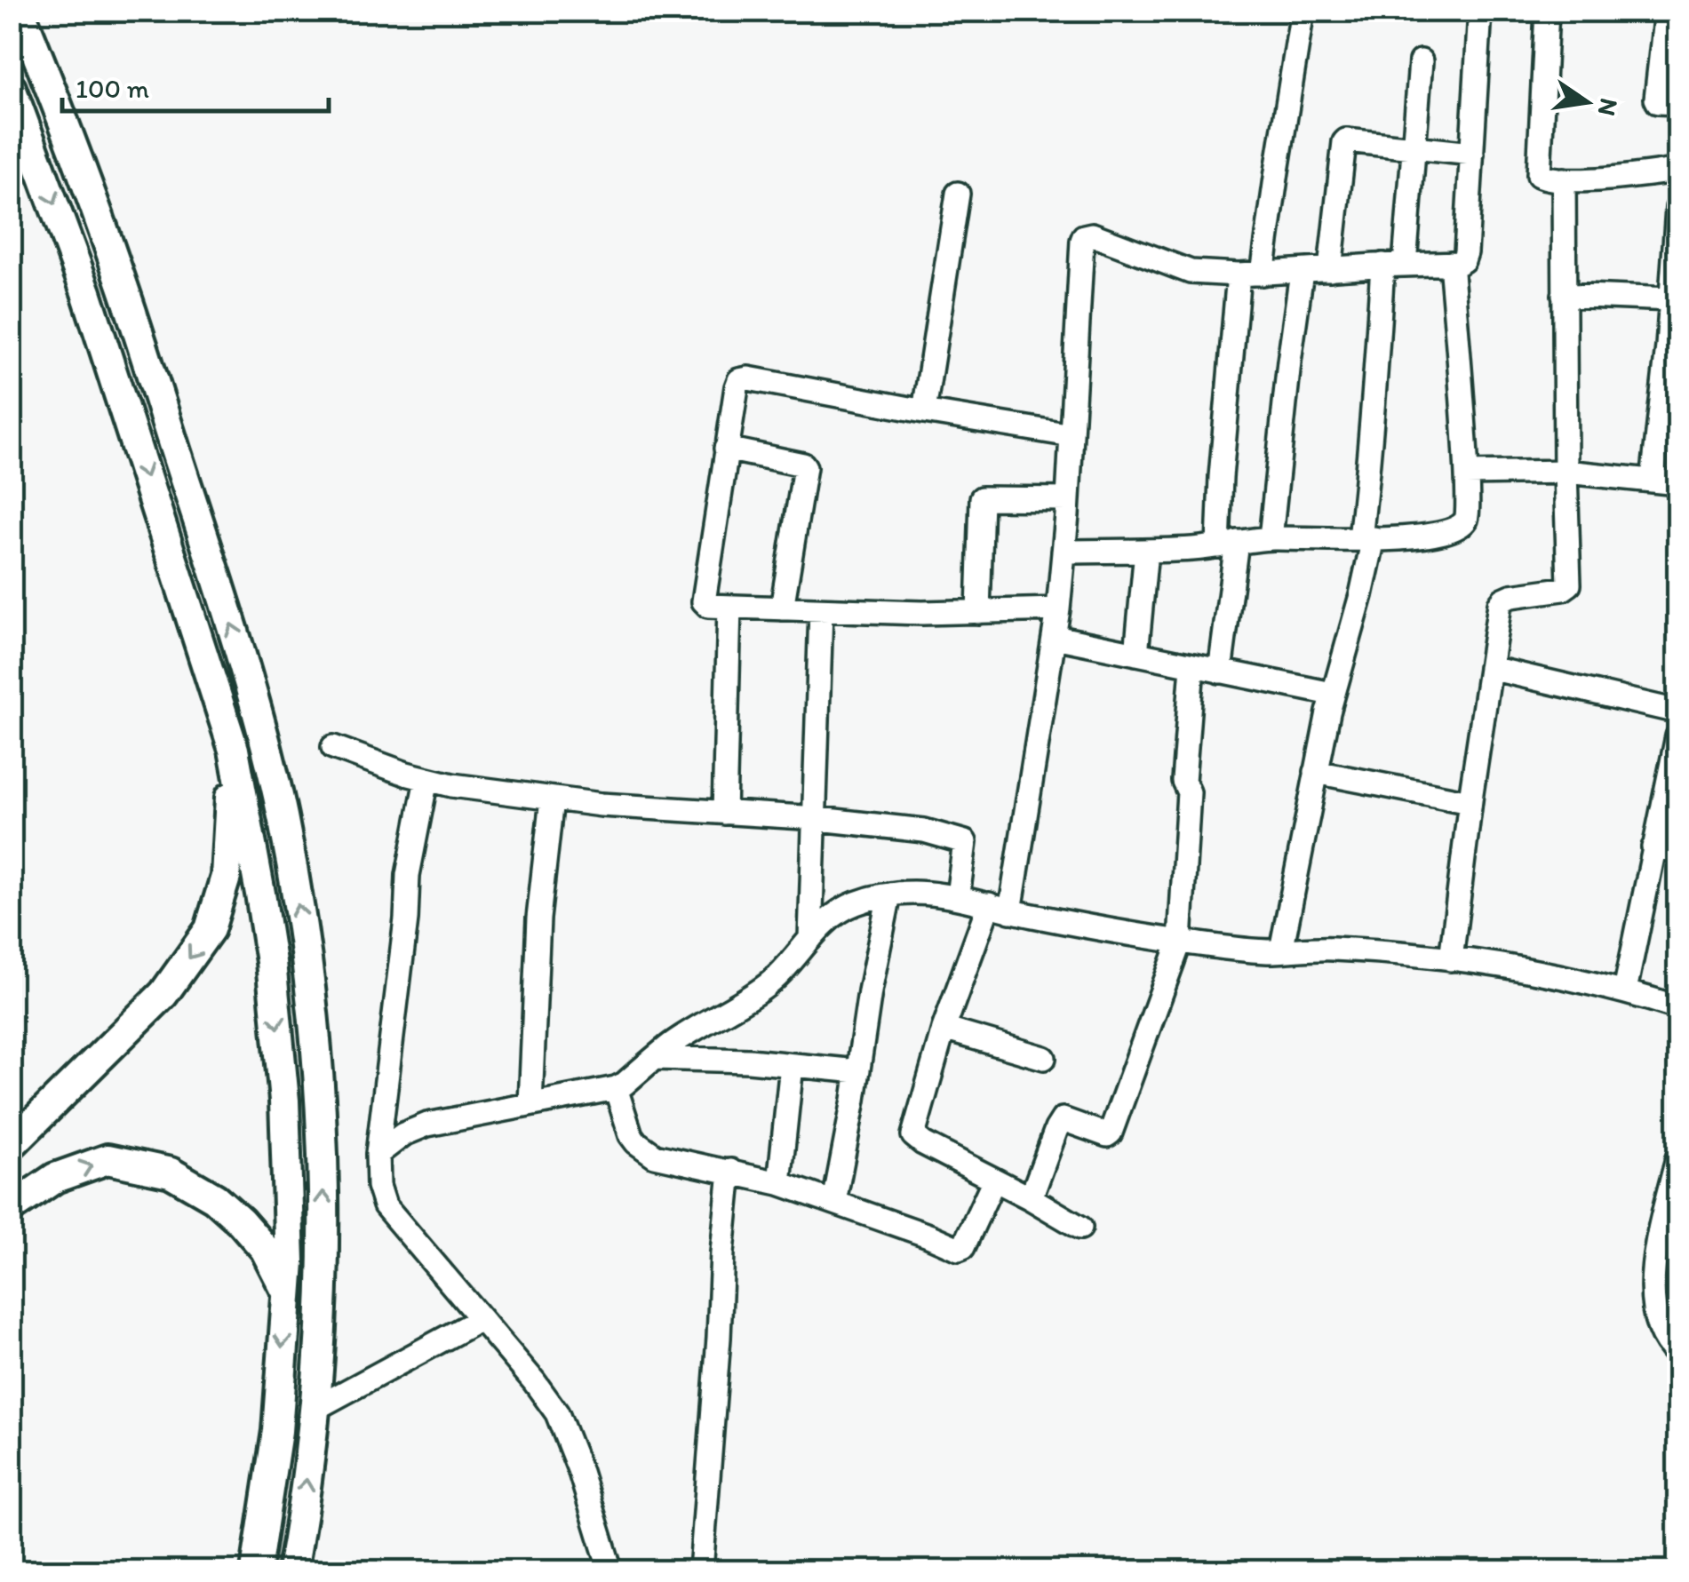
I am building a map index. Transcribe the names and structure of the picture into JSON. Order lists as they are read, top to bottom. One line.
{"scale_bar":"100 m","north":"right"}
